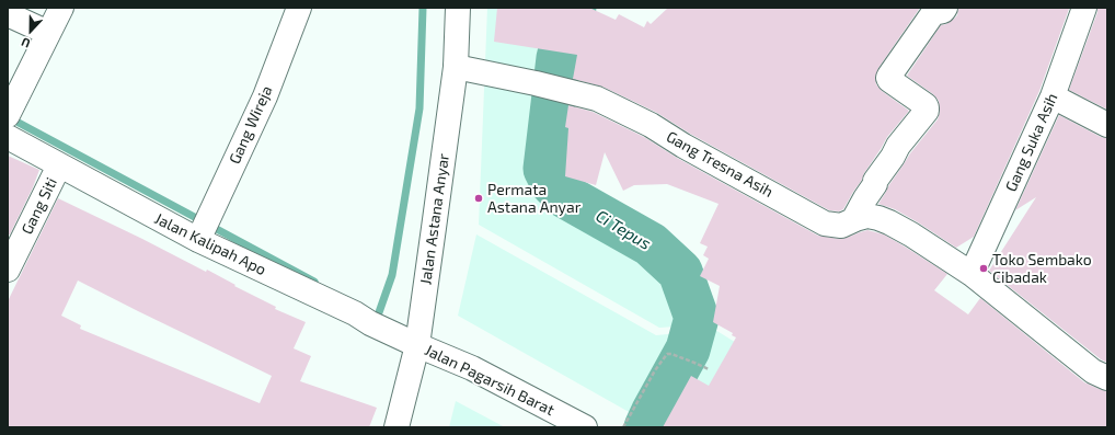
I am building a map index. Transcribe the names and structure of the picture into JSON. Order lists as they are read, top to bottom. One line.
{"streets":{"street":["Gang Wireja","Gang Suka Asih","Gang Tresna Asih","Gang Siti","Jalan Astana Anyar","Jalan Kalipah Apo","Jalan Pagarsih Barat"]},"crossings":[["Gang Wireja","Jalan Kalipah Apo"],["Gang Suka Asih","Gang Tresna Asih"],["Gang Tresna Asih","Jalan Astana Anyar"],["Gang Siti","Jalan Kalipah Apo"],["Jalan Astana Anyar","Jalan Kalipah Apo"],["Jalan Astana Anyar","Jalan Pagarsih Barat"],["Jalan Kalipah Apo","Jalan Pagarsih Barat"]],"water":["Ci Tepus"],"places":["Permata Astana Anyar","Toko Sembako Cibadak"],"north":"bottom"}
